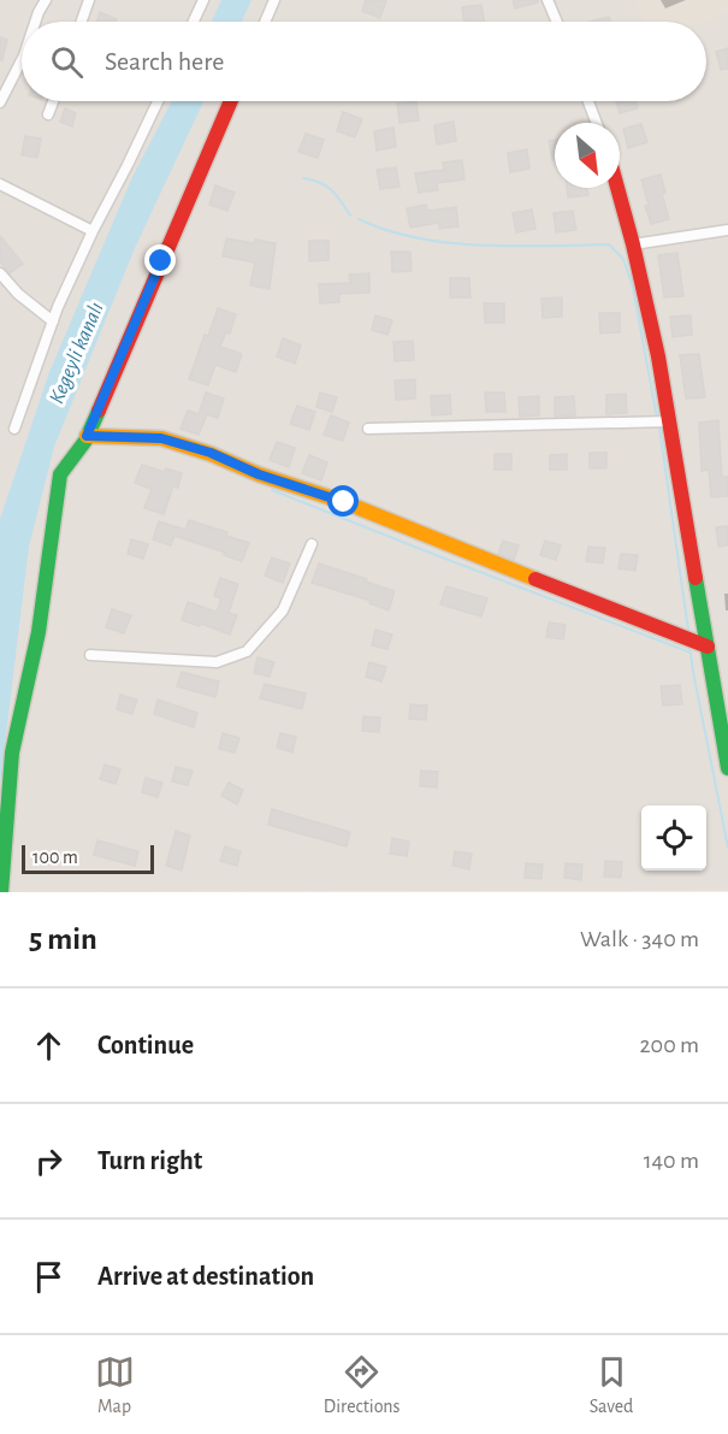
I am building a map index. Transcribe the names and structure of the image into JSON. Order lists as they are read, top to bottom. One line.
{"water":["Kegeyli kanalı"],"scale_bar":"100 m","north":"bottom right","page":{"search":"Search here","scale":"100 m","heading":["5 min","Walk · 340 m"],"list":[["Continue","200 m"],["Turn right","140 m"],"Arrive at destination"],"nav":["Map","Directions","Saved"]}}
